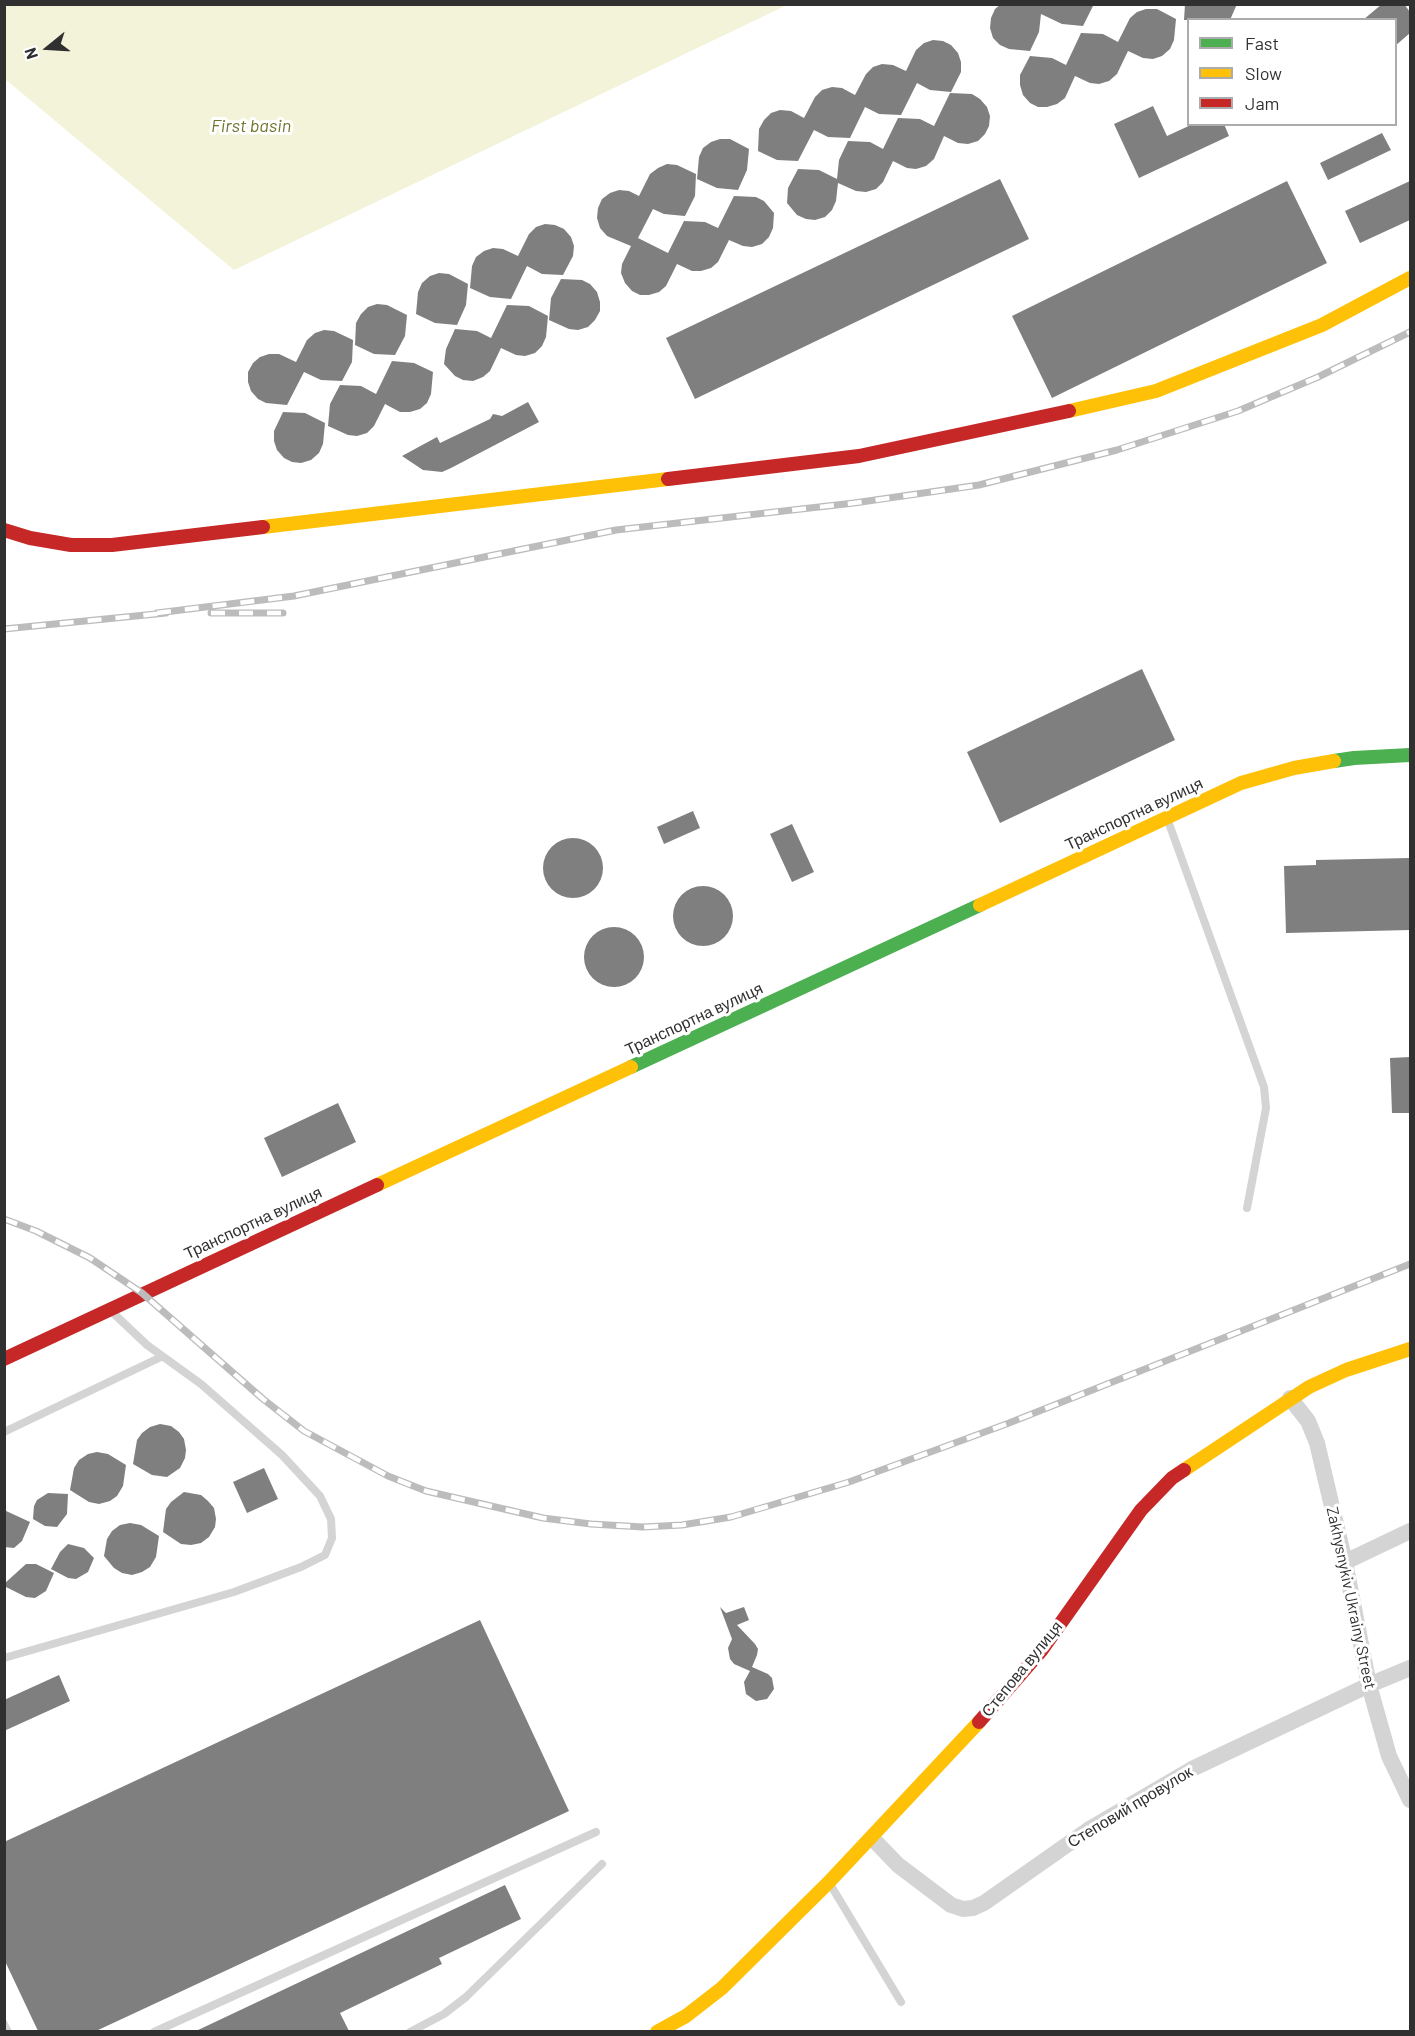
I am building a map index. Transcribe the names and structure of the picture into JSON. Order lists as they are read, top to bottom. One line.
{"streets":{"street":["Транспортна вулиця","Zakhysnykiv Ukrainy Street","Степова вулиця","Степовий провулок"]},"crossings":[["Zakhysnykiv Ukrainy Street","Степова вулиця"],["Zakhysnykiv Ukrainy Street","Степовий провулок"],["Степова вулиця","Степовий провулок"]],"water":["First basin"],"legend":["Fast","Slow","Jam"],"north":"left"}
